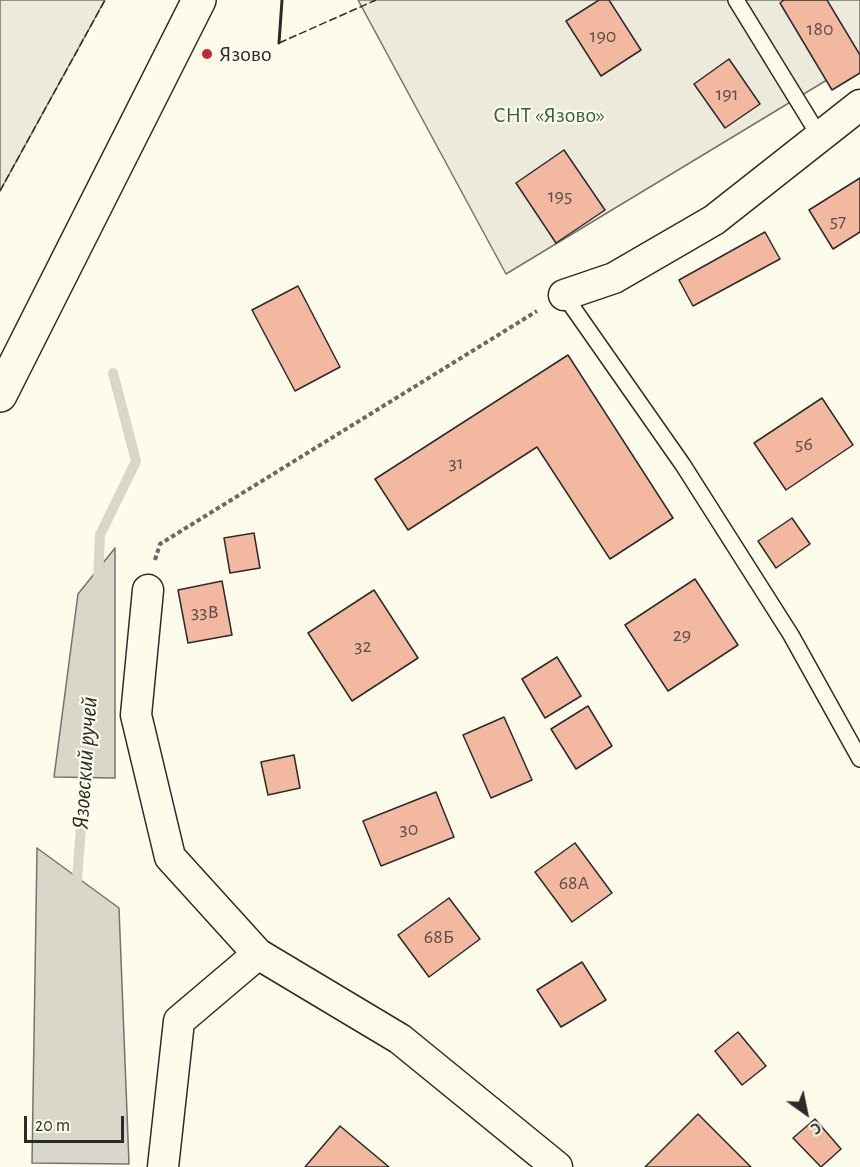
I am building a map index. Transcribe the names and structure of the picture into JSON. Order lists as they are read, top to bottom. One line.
{"water":["Язовский ручей"],"parks":["СНТ «Язово»"],"places":["Язово"],"house_numbers":["180","190","191","195","57","56","31","33В","29","32","30","68А","68Б"],"scale_bar":"20 m","north":"bottom right"}
